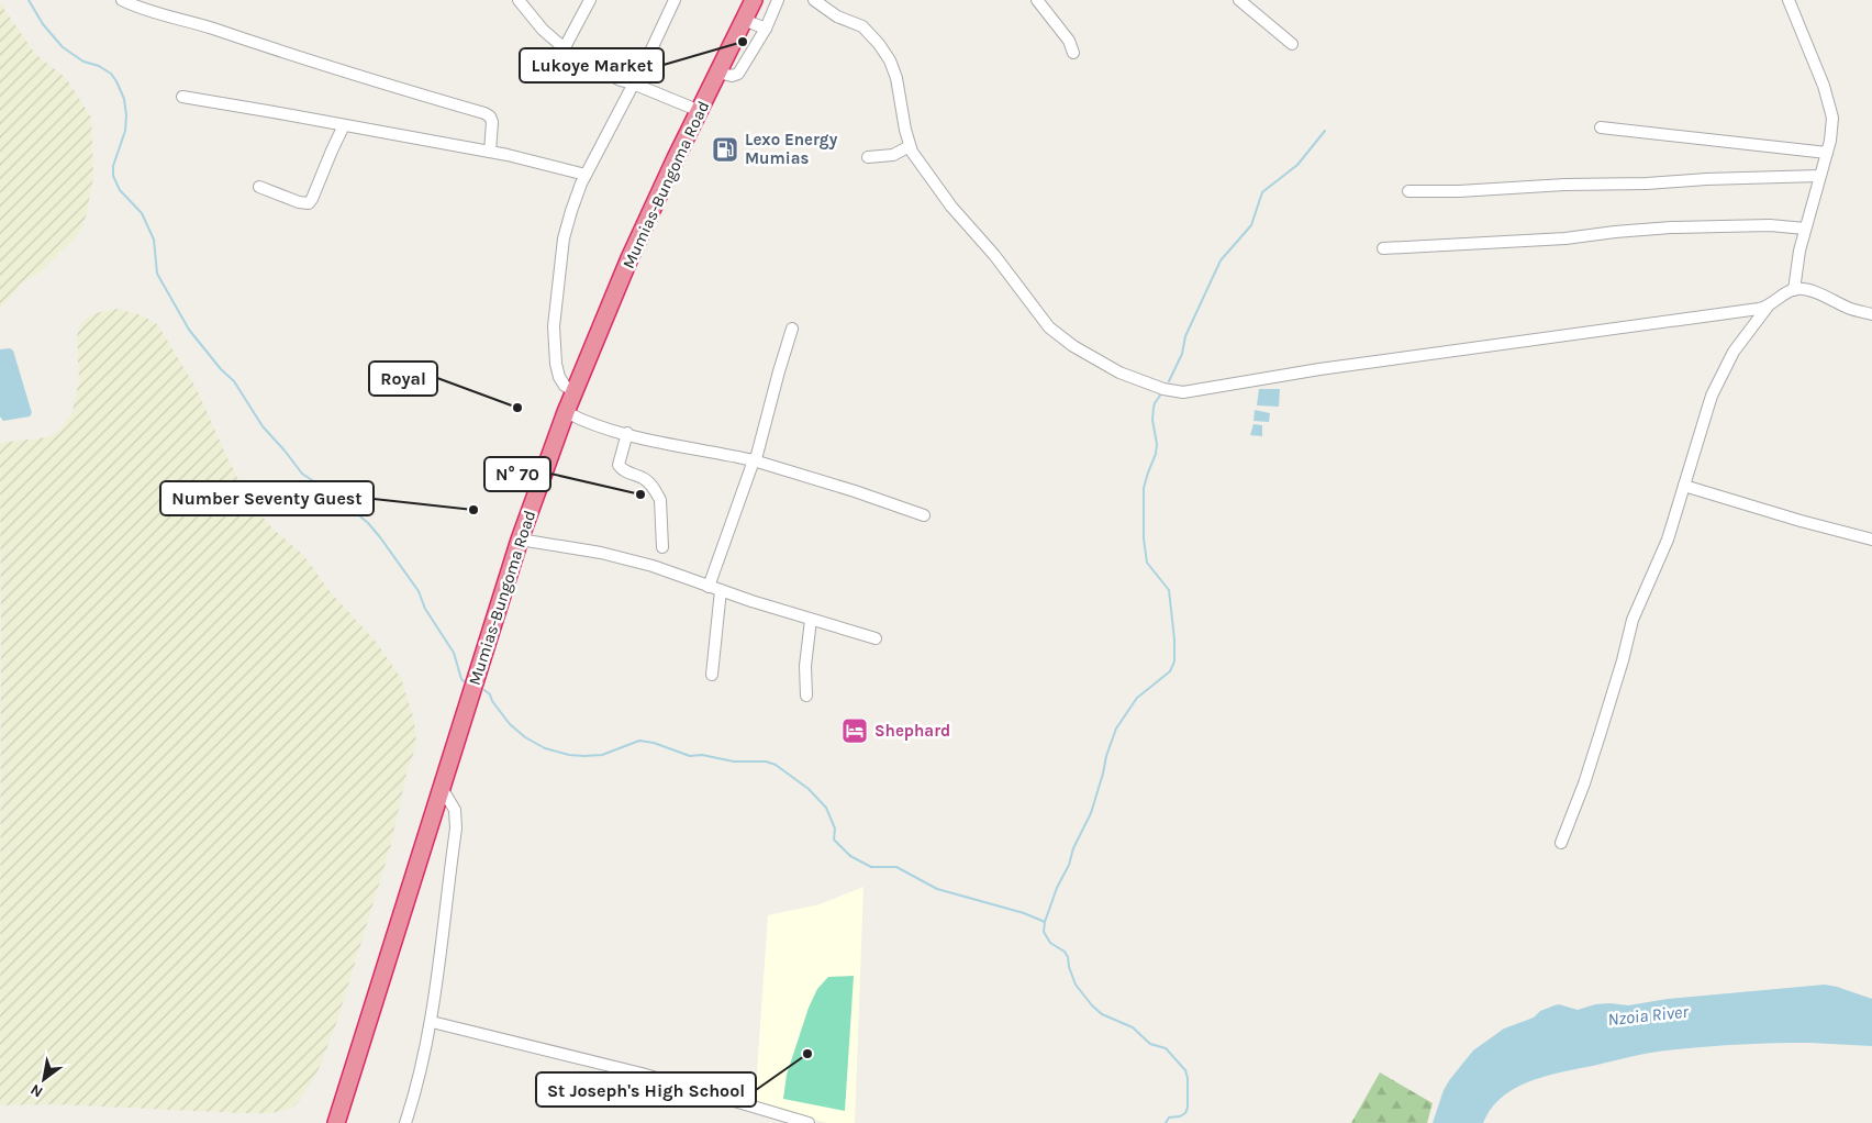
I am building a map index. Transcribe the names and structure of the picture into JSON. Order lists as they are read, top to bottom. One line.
{"streets":{"highway":["Mumias-Bungoma Road"]},"water":["Nzoia River"],"places":{"other":["Lukoye Market","Royal","N° 70","Number Seventy Guest","St Joseph's High School"],"fuel station":["Lexo Energy Mumias"],"hotel":["Shephard"]},"north":"bottom left"}
